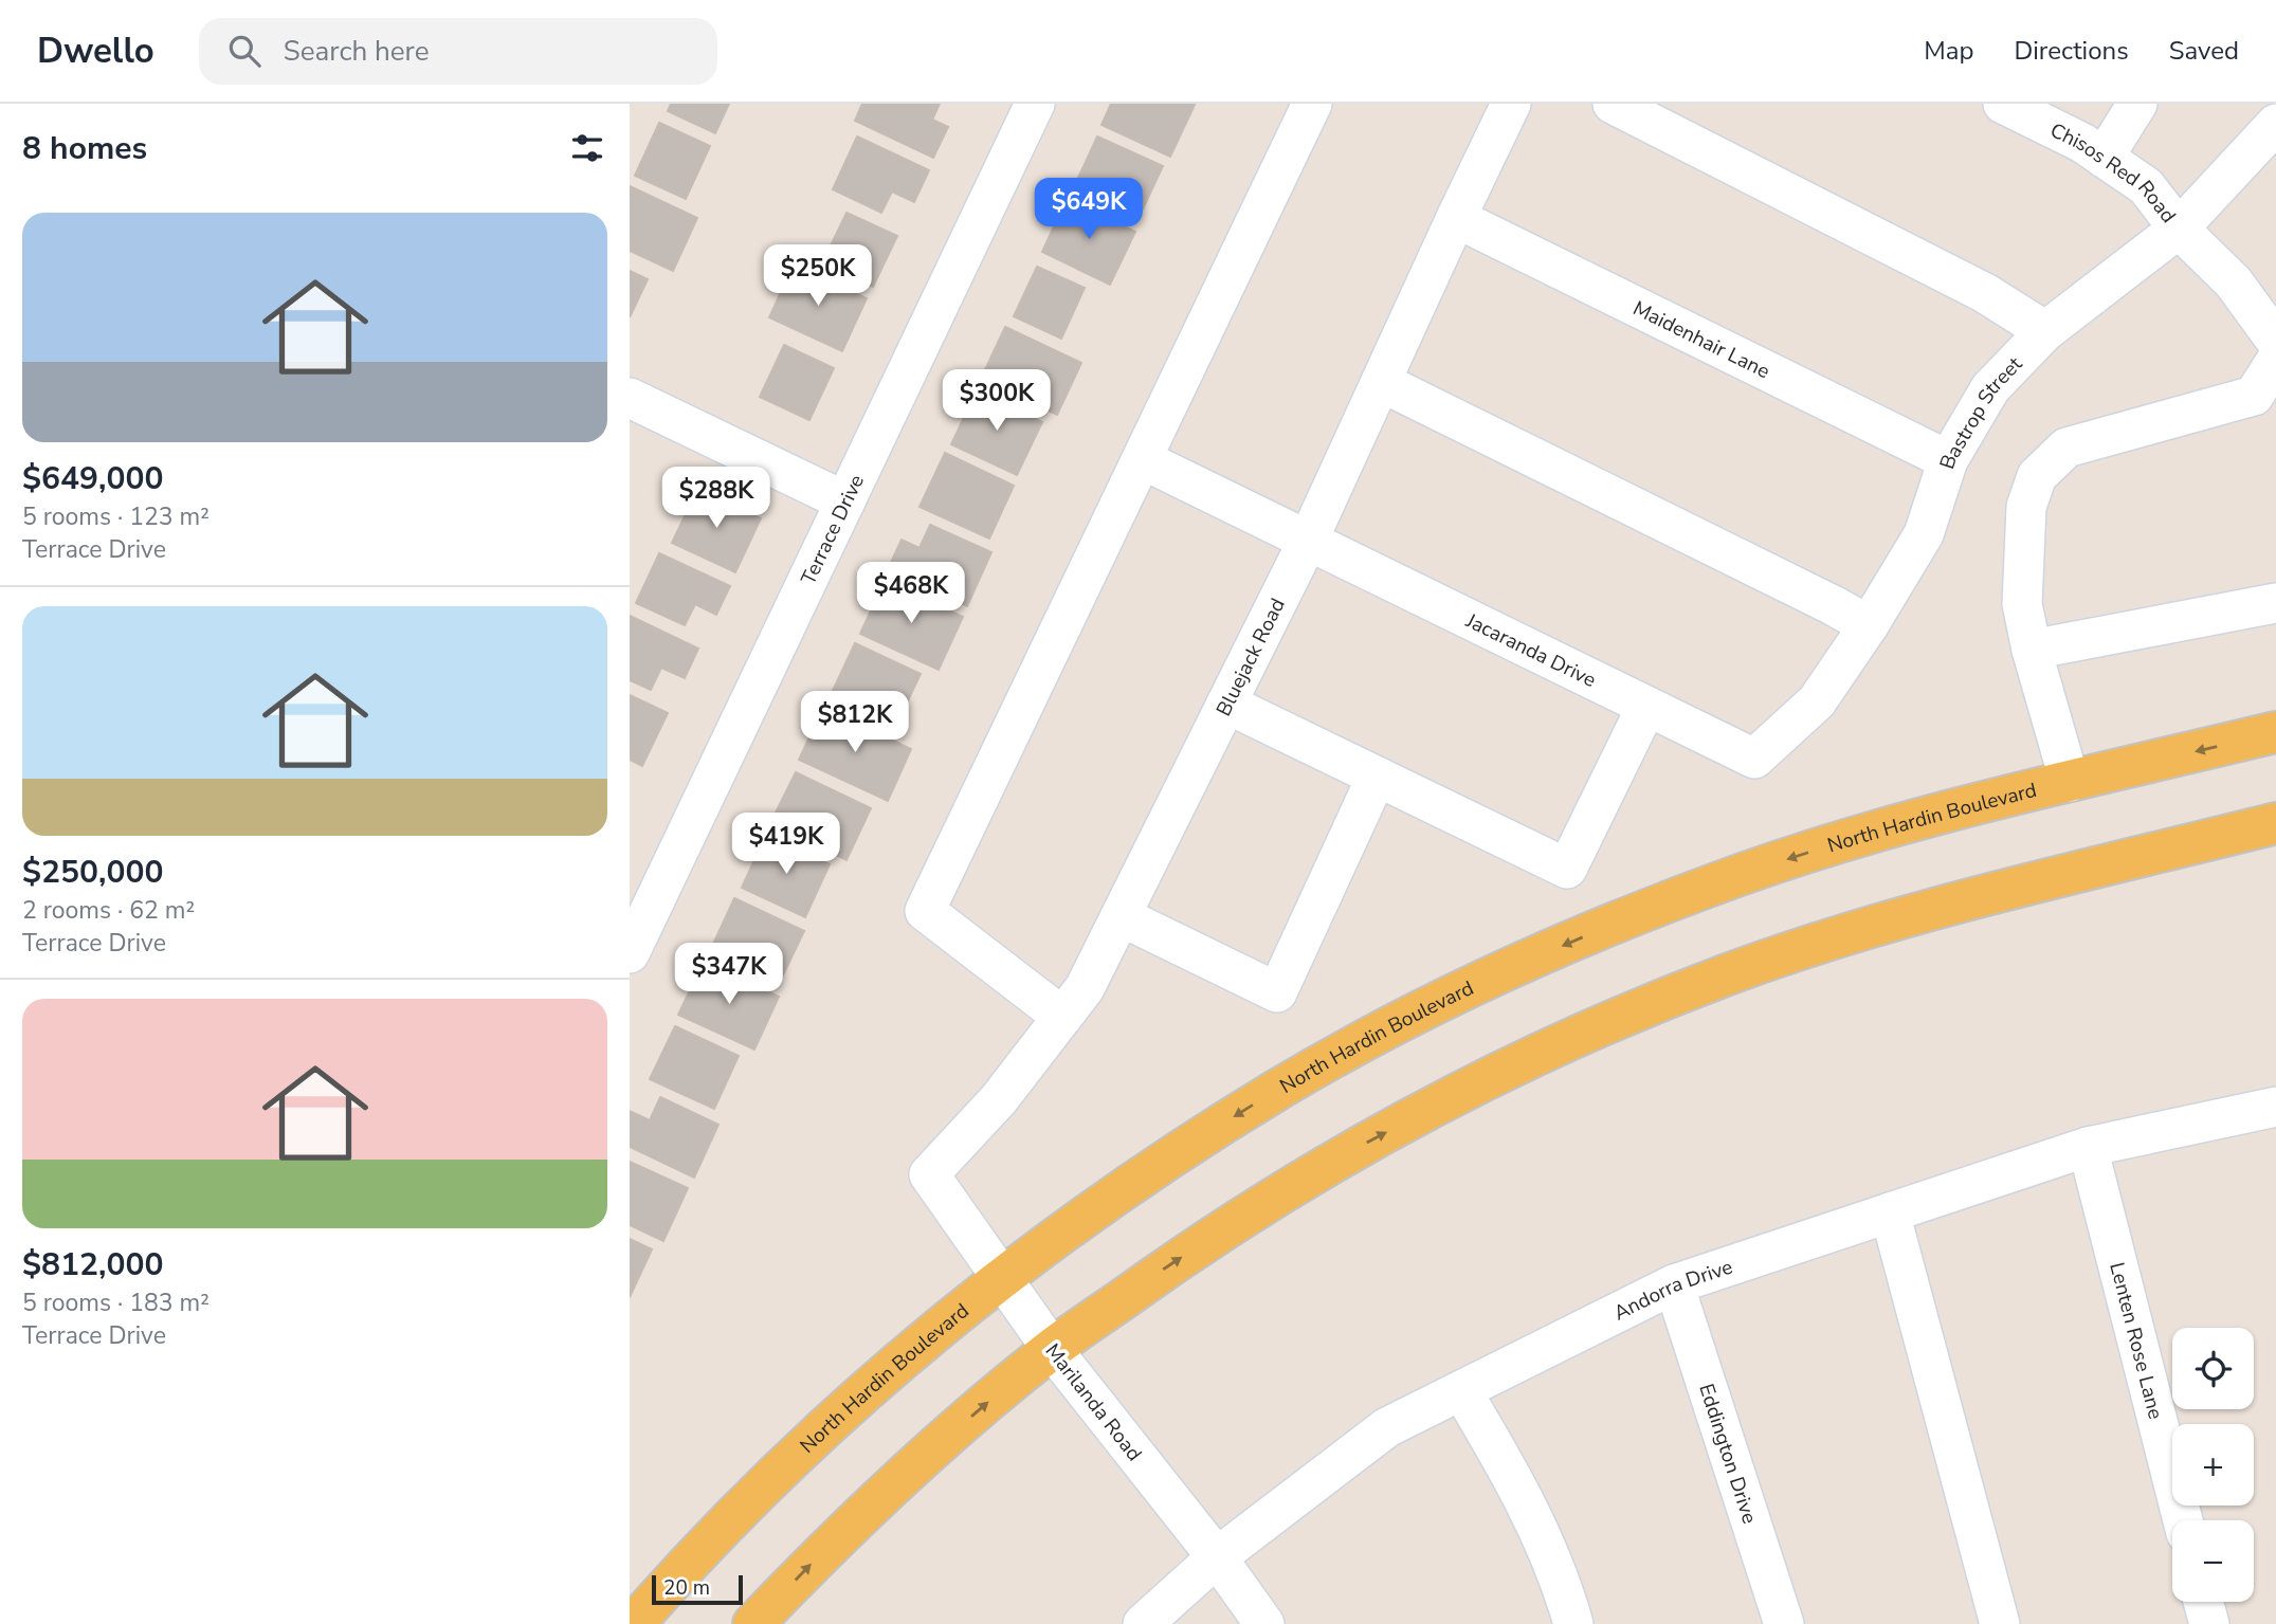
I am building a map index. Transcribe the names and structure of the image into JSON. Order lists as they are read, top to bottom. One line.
{"streets":{"main road":["North Hardin Boulevard"],"street":["Chisos Red Road","Maidenhair Lane","Bastrop Street","Terrace Drive","Jacaranda Drive","Bluejack Road","Andorra Drive","Lenten Rose Lane","Marilanda Road","Eddington Drive"]},"crossings":[["Chisos Red Road","Bastrop Street"],["Maidenhair Lane","Bastrop Street"],["Maidenhair Lane","Bluejack Road"],["Bastrop Street","Jacaranda Drive"],["Jacaranda Drive","Bluejack Road"],["Bluejack Road","Marilanda Road"],["North Hardin Boulevard","Marilanda Road"],["Andorra Drive","Lenten Rose Lane"],["Andorra Drive","Marilanda Road"],["Andorra Drive","Eddington Drive"]],"scale_bar":"20 m","page":{"header":"Dwello","search":"Search here","nav":["Map","Directions","Saved"],"heading":"8 homes","price":["$649K","$250K","$300K","$288K","$468K","$812K","$419K","$347K"],"list":[{"name":"$649,000","note":"5 rooms · 123 m² · Terrace Drive"},{"name":"$250,000","note":"2 rooms · 62 m² · Terrace Drive"},{"name":"$812,000","note":"5 rooms · 183 m² · Terrace Drive"}],"map_buttons":["+","−"],"scale":"20 m"}}
